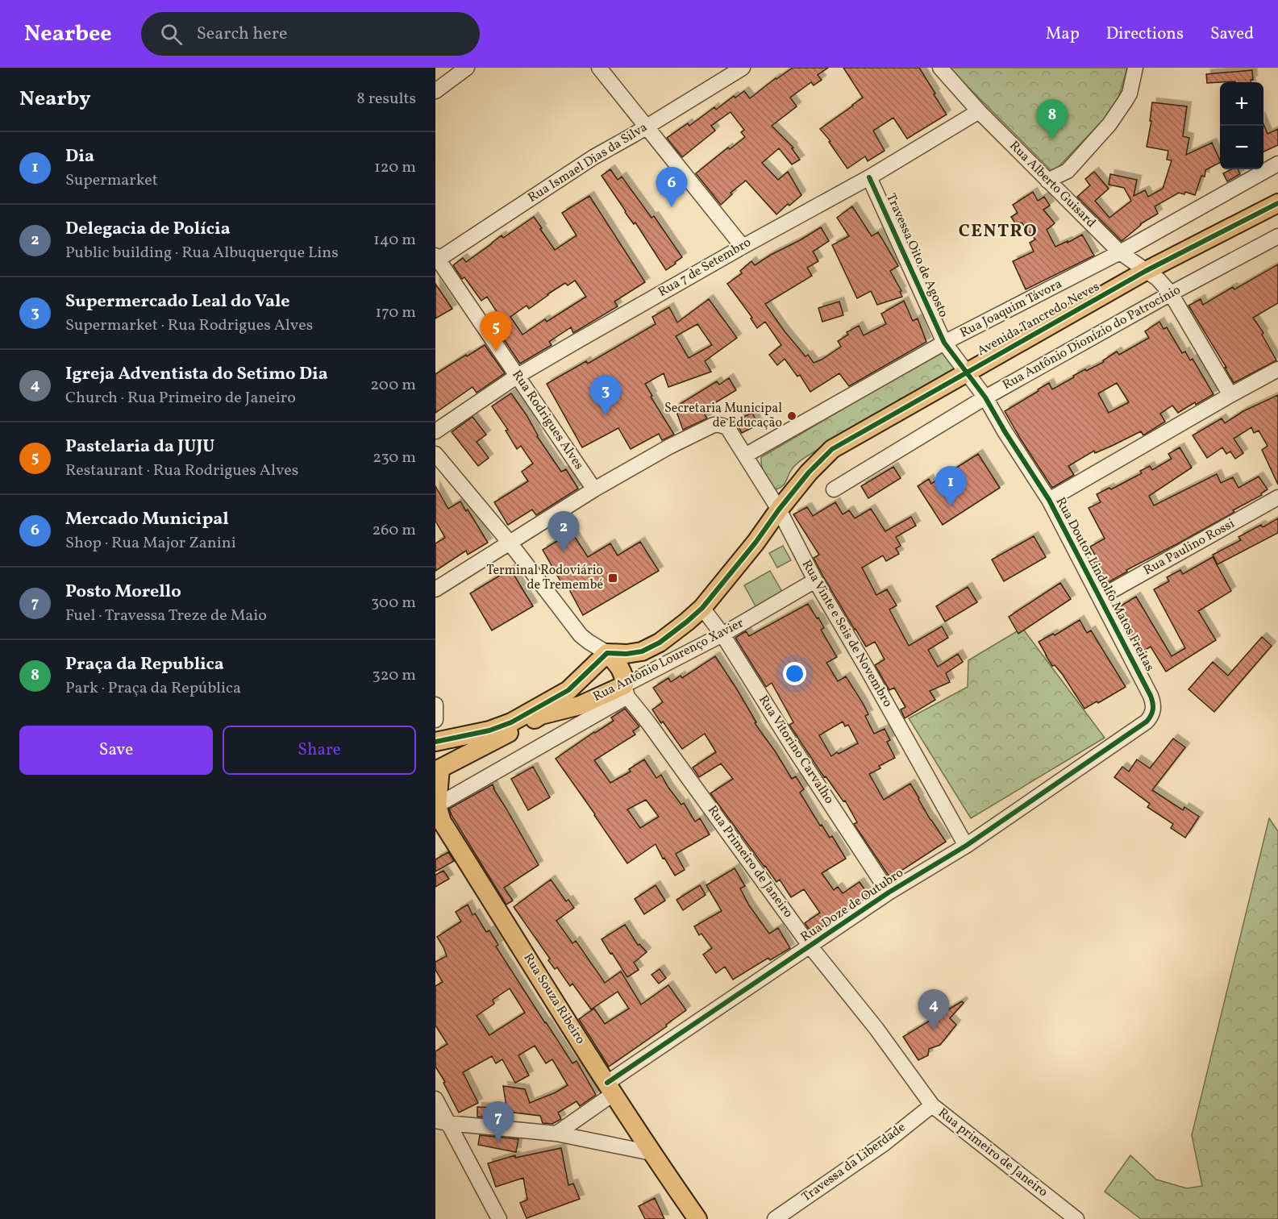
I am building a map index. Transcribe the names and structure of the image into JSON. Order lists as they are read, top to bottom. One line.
{"streets":{"main road":["Avenida Tancredo Neves","Rua Antônio Lourenço Xavier","Rua Souza Ribeiro"],"street":["Rua Ismael Dias da Silva","Rua Alberto Guisard","Travessa Oito de Agosto","Rua 7 de Setembro","Rua Joaquim Távora","Rua Antônio Dionízio do Patrocínio","Rua Rodrigues Alves","Rua Paulino Rossi","Rua Doutor Lindolfo Matos Freitas","Rua Vinte e Seis de Novembro","Rua Vitorino Carvalho","Rua Primeiro de Janeiro","Rua Doze de Outubro","Rua primeiro de Janeiro","Travessa da Liberdade"]},"crossings":[["Rua Ismael Dias da Silva","Rua Rodrigues Alves"],["Rua Alberto Guisard","Rua 7 de Setembro"],["Rua Alberto Guisard","Rua Joaquim Távora"],["Rua Alberto Guisard","Avenida Tancredo Neves"],["Rua Alberto Guisard","Rua Antônio Dionízio do Patrocínio"],["Travessa Oito de Agosto","Rua 7 de Setembro"],["Travessa Oito de Agosto","Rua Joaquim Távora"],["Travessa Oito de Agosto","Avenida Tancredo Neves"],["Travessa Oito de Agosto","Rua Doutor Lindolfo Matos Freitas"],["Rua 7 de Setembro","Rua Rodrigues Alves"],["Rua Joaquim Távora","Rua Vinte e Seis de Novembro"],["Avenida Tancredo Neves","Rua Doutor Lindolfo Matos Freitas"],["Avenida Tancredo Neves","Rua Vinte e Seis de Novembro"],["Avenida Tancredo Neves","Rua Antônio Lourenço Xavier"],["Rua Antônio Dionízio do Patrocínio","Rua Doutor Lindolfo Matos Freitas"],["Rua Rodrigues Alves","Rua Vinte e Seis de Novembro"],["Rua Paulino Rossi","Rua Doutor Lindolfo Matos Freitas"],["Rua Doutor Lindolfo Matos Freitas","Rua Doze de Outubro"],["Rua Vinte e Seis de Novembro","Rua Antônio Lourenço Xavier"],["Rua Vinte e Seis de Novembro","Rua Doze de Outubro"],["Rua Antônio Lourenço Xavier","Rua Vitorino Carvalho"],["Rua Antônio Lourenço Xavier","Rua Primeiro de Janeiro"],["Rua Antônio Lourenço Xavier","Rua Souza Ribeiro"],["Rua Vitorino Carvalho","Rua Doze de Outubro"],["Rua Primeiro de Janeiro","Rua Doze de Outubro"],["Rua Primeiro de Janeiro","Rua primeiro de Janeiro"],["Rua Primeiro de Janeiro","Travessa da Liberdade"],["Rua Doze de Outubro","Rua Souza Ribeiro"],["Rua primeiro de Janeiro","Travessa da Liberdade"]],"districts":["CENTRO"],"places":{"other":["Secretaria Municipal de Educação"],"transit":["Terminal Rodoviário de Tremembé"]},"page":{"header":"Nearbee","search":"Search here","nav":["Map","Directions","Saved"],"heading":["Nearby","8 results"],"map_buttons":["+","−"],"pins":["8","6","5","3","1","2","4","7"],"list":[{"mark":"1","name":"Dia","note":"Supermarket","value":"120 m"},{"mark":"2","name":"Delegacia de Polícia","note":"Public building · Rua Albuquerque Lins","value":"140 m"},{"mark":"3","name":"Supermercado Leal do Vale","note":"Supermarket · Rua Rodrigues Alves","value":"170 m"},{"mark":"4","name":"Igreja Adventista do Setimo Dia","note":"Church · Rua Primeiro de Janeiro","value":"200 m"},{"mark":"5","name":"Pastelaria da JUJU","note":"Restaurant · Rua Rodrigues Alves","value":"230 m"},{"mark":"6","name":"Mercado Municipal","note":"Shop · Rua Major Zanini","value":"260 m"},{"mark":"7","name":"Posto Morello","note":"Fuel · Travessa Treze de Maio","value":"300 m"},{"mark":"8","name":"Praça da Republica","note":"Park · Praça da República","value":"320 m"}],"buttons":["Save","Share"]}}
